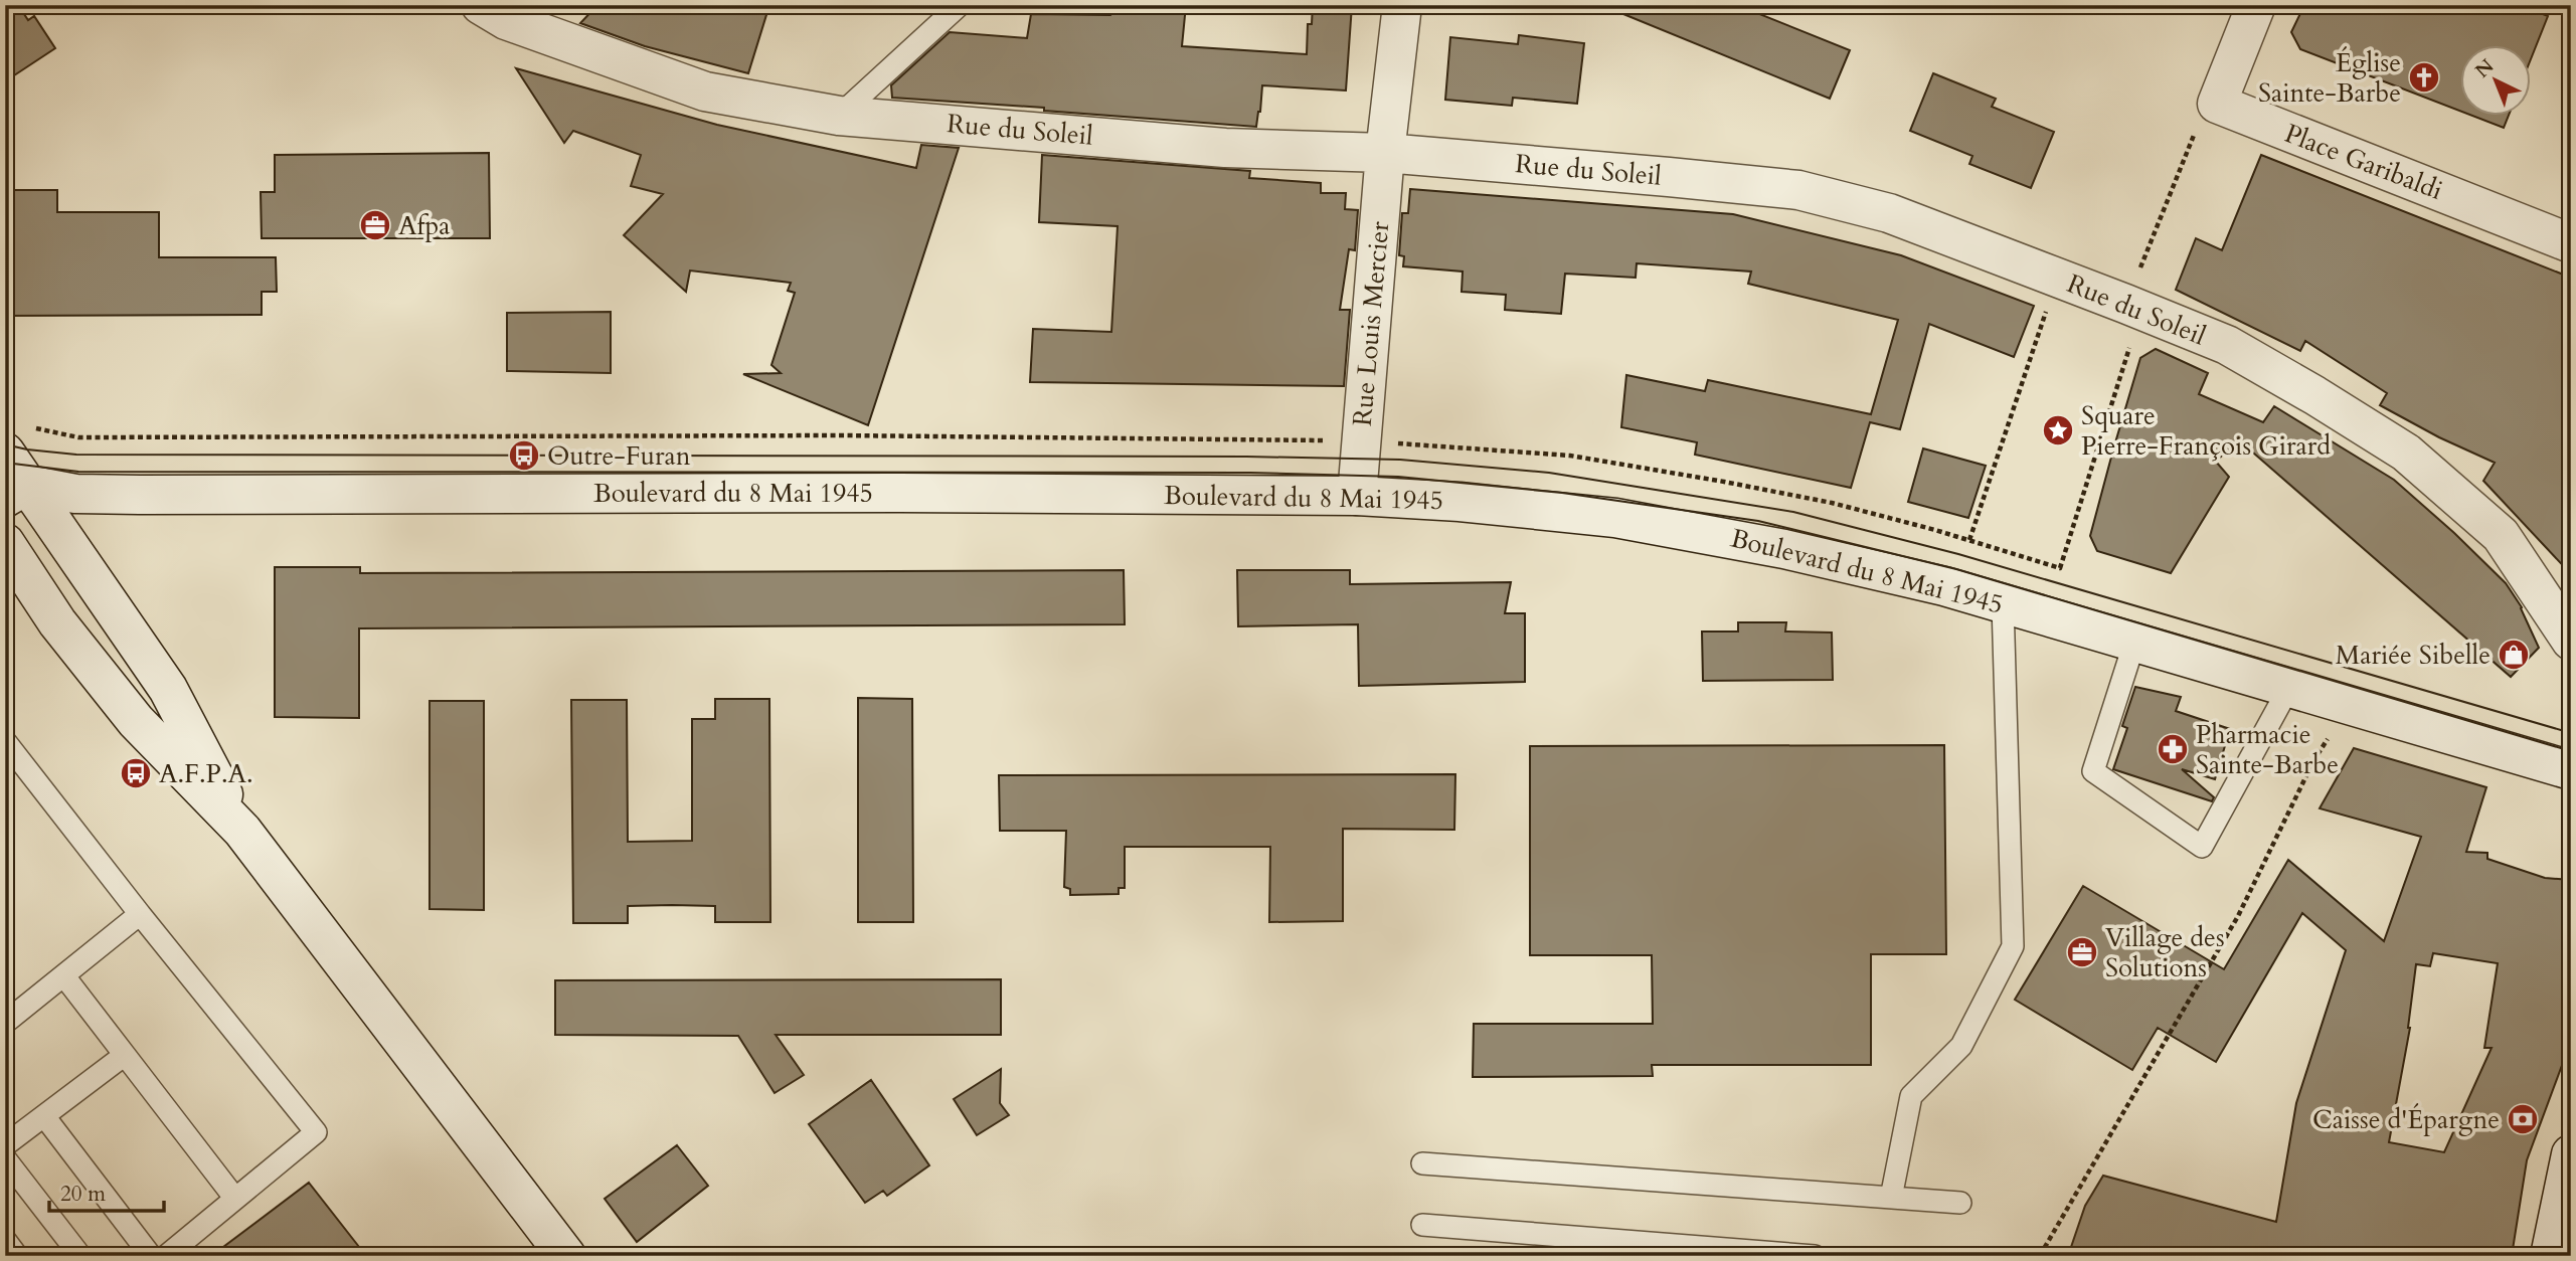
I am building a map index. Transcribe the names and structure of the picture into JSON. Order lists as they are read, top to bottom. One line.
{"streets":{"main road":["Rue du Soleil","Place Garibaldi","Rue Louis Mercier","Boulevard du 8 Mai 1945"]},"crossings":[["Rue du Soleil","Rue Louis Mercier"],["Rue Louis Mercier","Boulevard du 8 Mai 1945"]],"places":{"church":["Église Sainte-Barbe"],"office":["Afpa","Village des Solutions"],"place":["Square Pierre-François Girard"],"bus stop":["Outre-Furan","A.F.P.A."],"shop":["Mariée Sibelle"],"pharmacy":["Pharmacie Sainte-Barbe"],"bank":["Caisse d'Épargne"]},"scale_bar":"20 m","north":"top left"}
